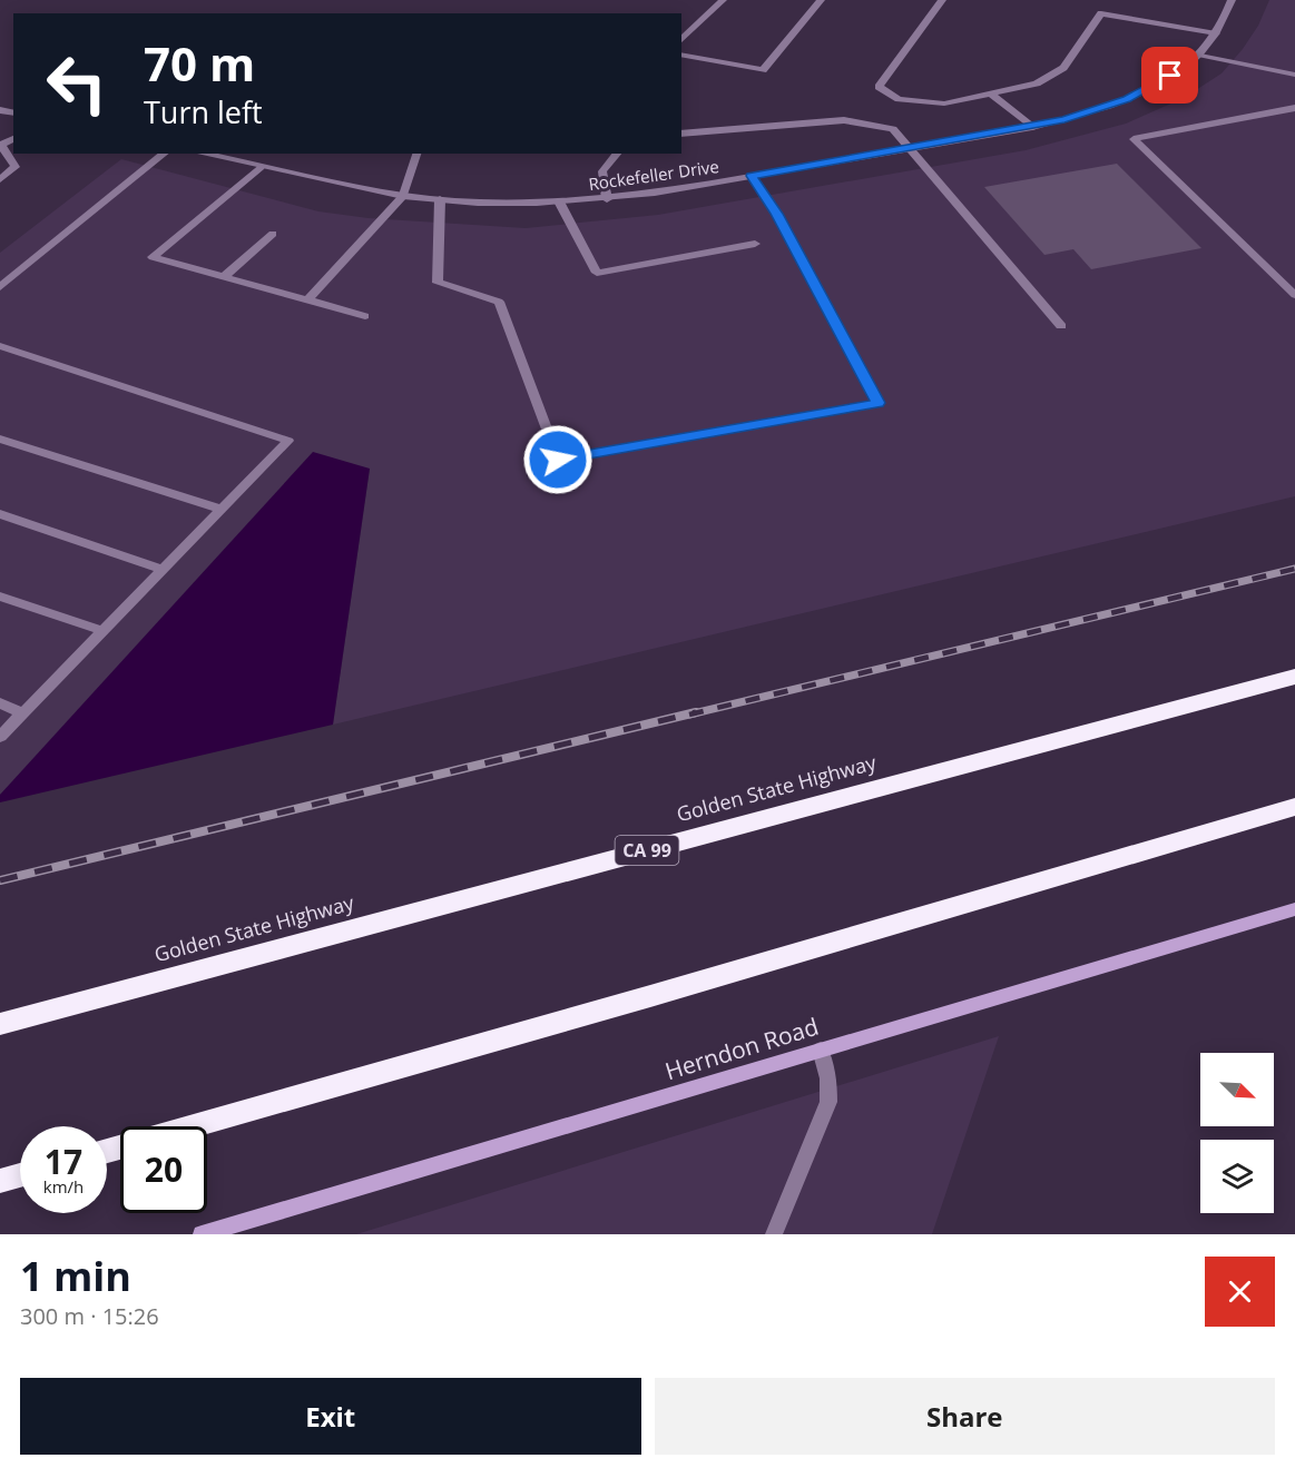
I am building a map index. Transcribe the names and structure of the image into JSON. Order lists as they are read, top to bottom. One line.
{"streets":{"highway":["Golden State Highway","CA 99"],"street":["Rockefeller Drive","Herndon Road"]},"north":"bottom right","page":{"turn":["70 m","Turn left"],"speed":"17 km/h","limit":"20","heading":["1 min","300 m · 15:26"],"buttons":["Exit","Share"]}}
